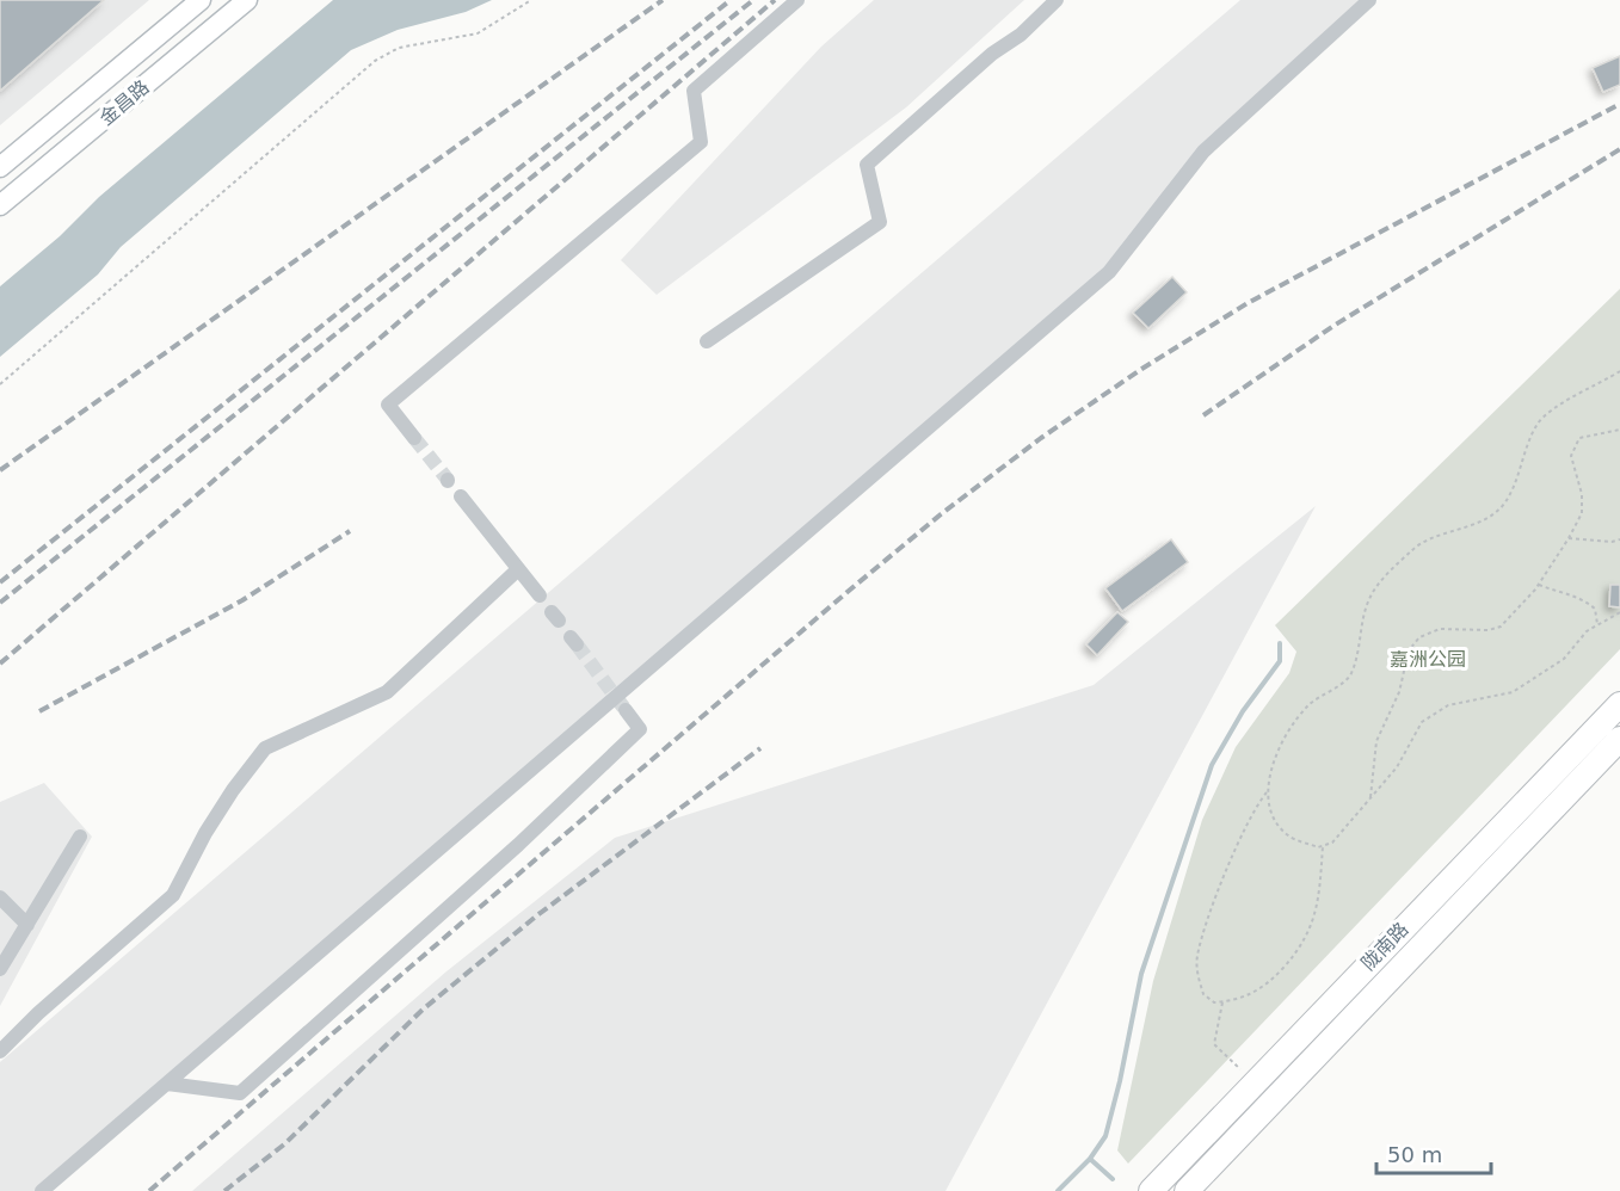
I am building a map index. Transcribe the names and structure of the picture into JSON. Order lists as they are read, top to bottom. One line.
{"streets":{"main road":["金昌路","陇南路"]},"parks":["嘉洲公园"],"scale_bar":"50 m"}
